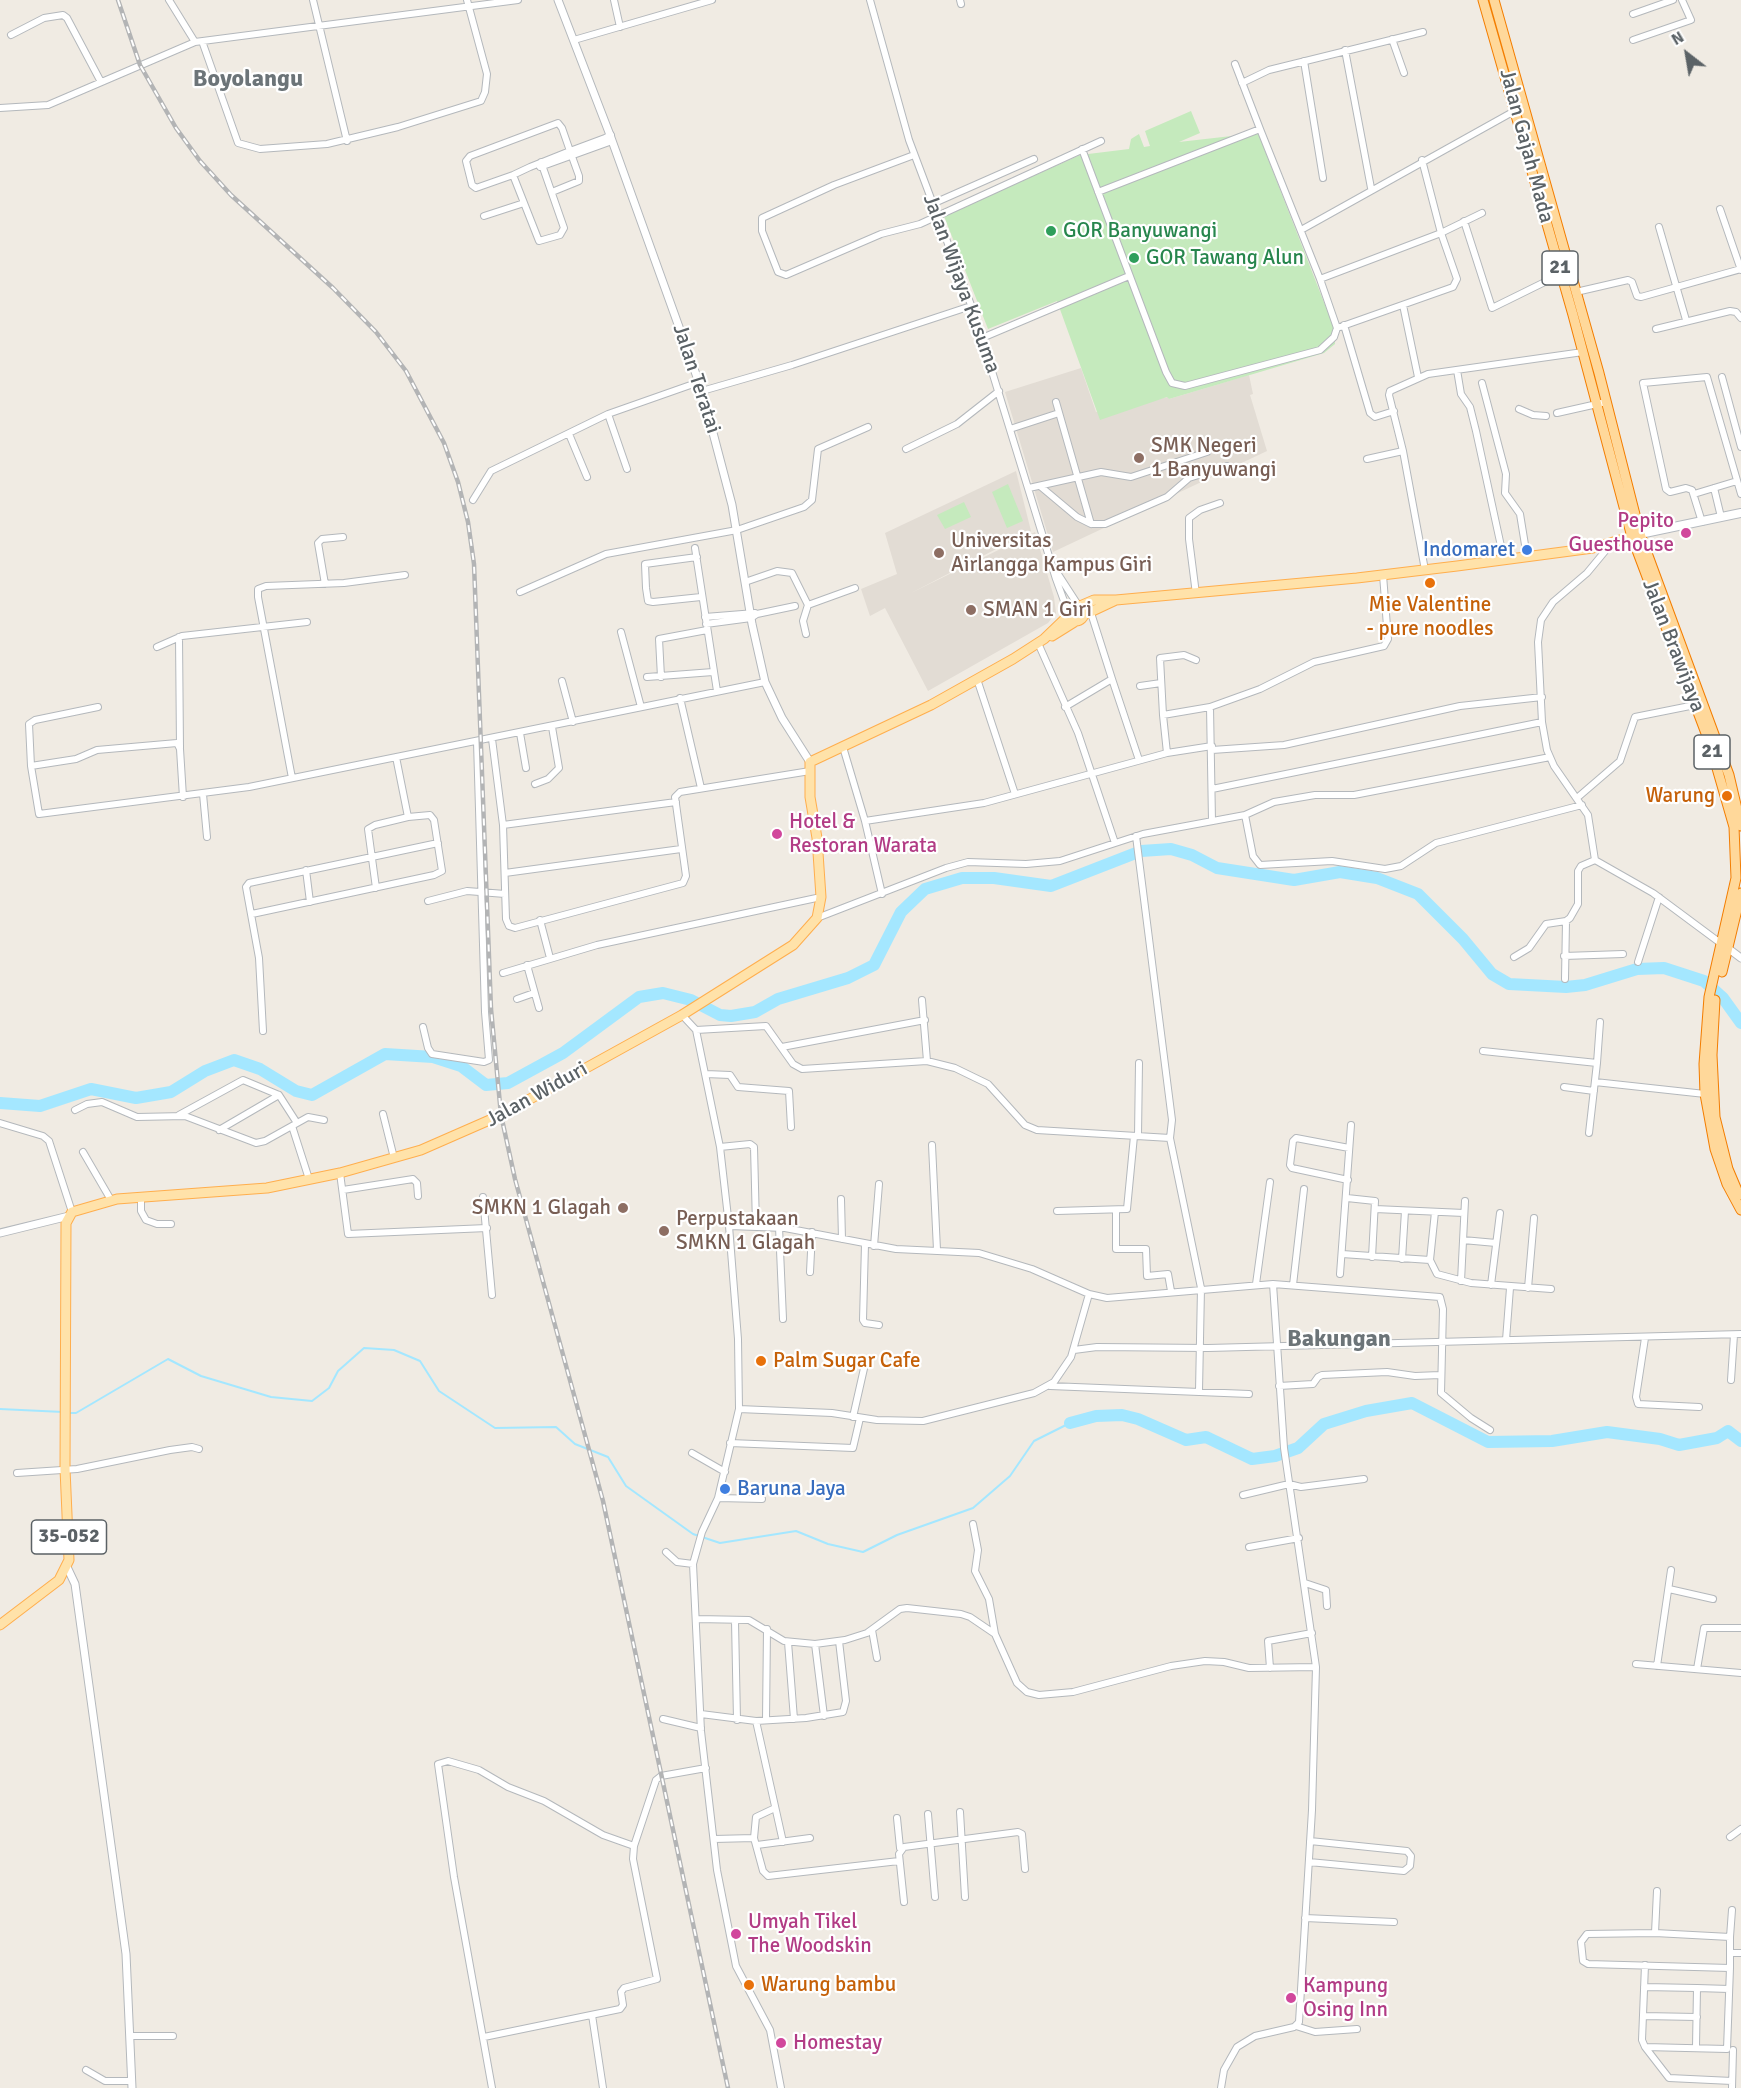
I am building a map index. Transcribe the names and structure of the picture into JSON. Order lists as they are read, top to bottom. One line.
{"streets":{"highway":["Jalan Gajah Mada","21","Jalan Brawijaya"],"main road":["Jalan Widuri","35-052"],"street":["Jalan Wijaya Kusuma","Jalan Teratai"]},"crossings":[["Jalan Gajah Mada","21"],["Jalan Gajah Mada","Jalan Brawijaya"],["21","Jalan Brawijaya"],["Jalan Widuri","35-052"]],"districts":["Boyolangu","Bakungan"],"places":["GOR Banyuwangi","GOR Tawang Alun","SMK Negeri 1 Banyuwangi","Pepito Guesthouse","Indomaret","Universitas Airlangga Kampus Giri","Mie Valentine - pure noodles","SMAN 1 Giri","Warung","Hotel & Restoran Warata","SMKN 1 Glagah","Perpustakaan SMKN 1 Glagah","Palm Sugar Cafe","Baruna Jaya","Umyah Tikel The Woodskin","Warung bambu","Kampung Osing Inn","Homestay"],"north":"top left"}
